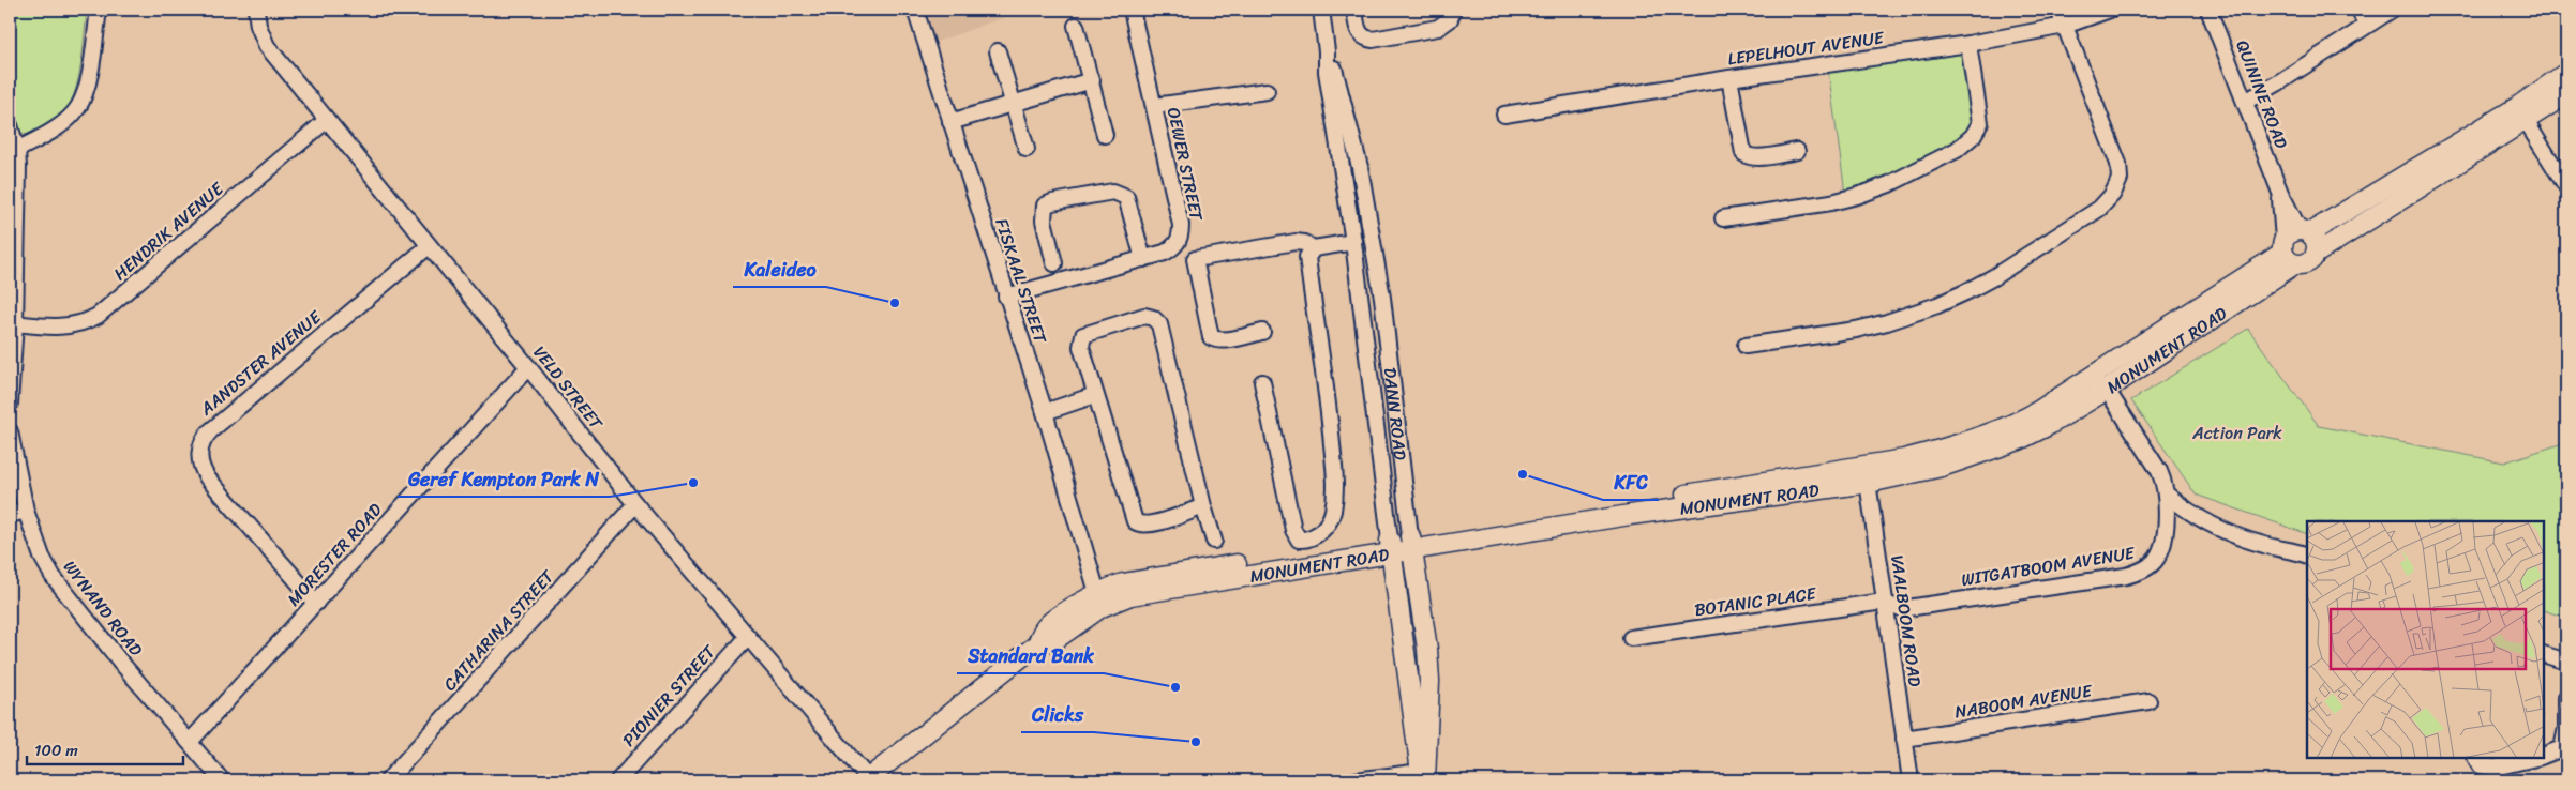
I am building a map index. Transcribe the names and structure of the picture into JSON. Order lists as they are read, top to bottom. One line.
{"streets":{"main road":["MONUMENT ROAD","DANN ROAD"],"street":["LEPELHOUT AVENUE","QUININE ROAD","OEWER STREET","HENDRIK AVENUE","FISKAAL STREET","AANDSTER AVENUE","VELD STREET","MORESTER ROAD","WITGATBOOM AVENUE","BOTANIC PLACE","WYNAND ROAD","VAALBOOM ROAD","CATHARINA STREET","PIONIER STREET","NABOOM AVENUE"]},"crossings":[["QUININE ROAD","MONUMENT ROAD"],["OEWER STREET","FISKAAL STREET"],["HENDRIK AVENUE","VELD STREET"],["FISKAAL STREET","MONUMENT ROAD"],["MONUMENT ROAD","VELD STREET"],["MONUMENT ROAD","DANN ROAD"],["MONUMENT ROAD","WITGATBOOM AVENUE"],["MONUMENT ROAD","VAALBOOM ROAD"],["AANDSTER AVENUE","VELD STREET"],["AANDSTER AVENUE","MORESTER ROAD"],["VELD STREET","MORESTER ROAD"],["VELD STREET","CATHARINA STREET"],["VELD STREET","PIONIER STREET"],["MORESTER ROAD","WYNAND ROAD"],["WITGATBOOM AVENUE","BOTANIC PLACE"],["WITGATBOOM AVENUE","VAALBOOM ROAD"],["BOTANIC PLACE","VAALBOOM ROAD"],["VAALBOOM ROAD","NABOOM AVENUE"]],"parks":["Action Park"],"places":["Kaleideo","KFC","Geref Kempton Park N","Standard Bank","Clicks"],"scale_bar":"100 m"}
